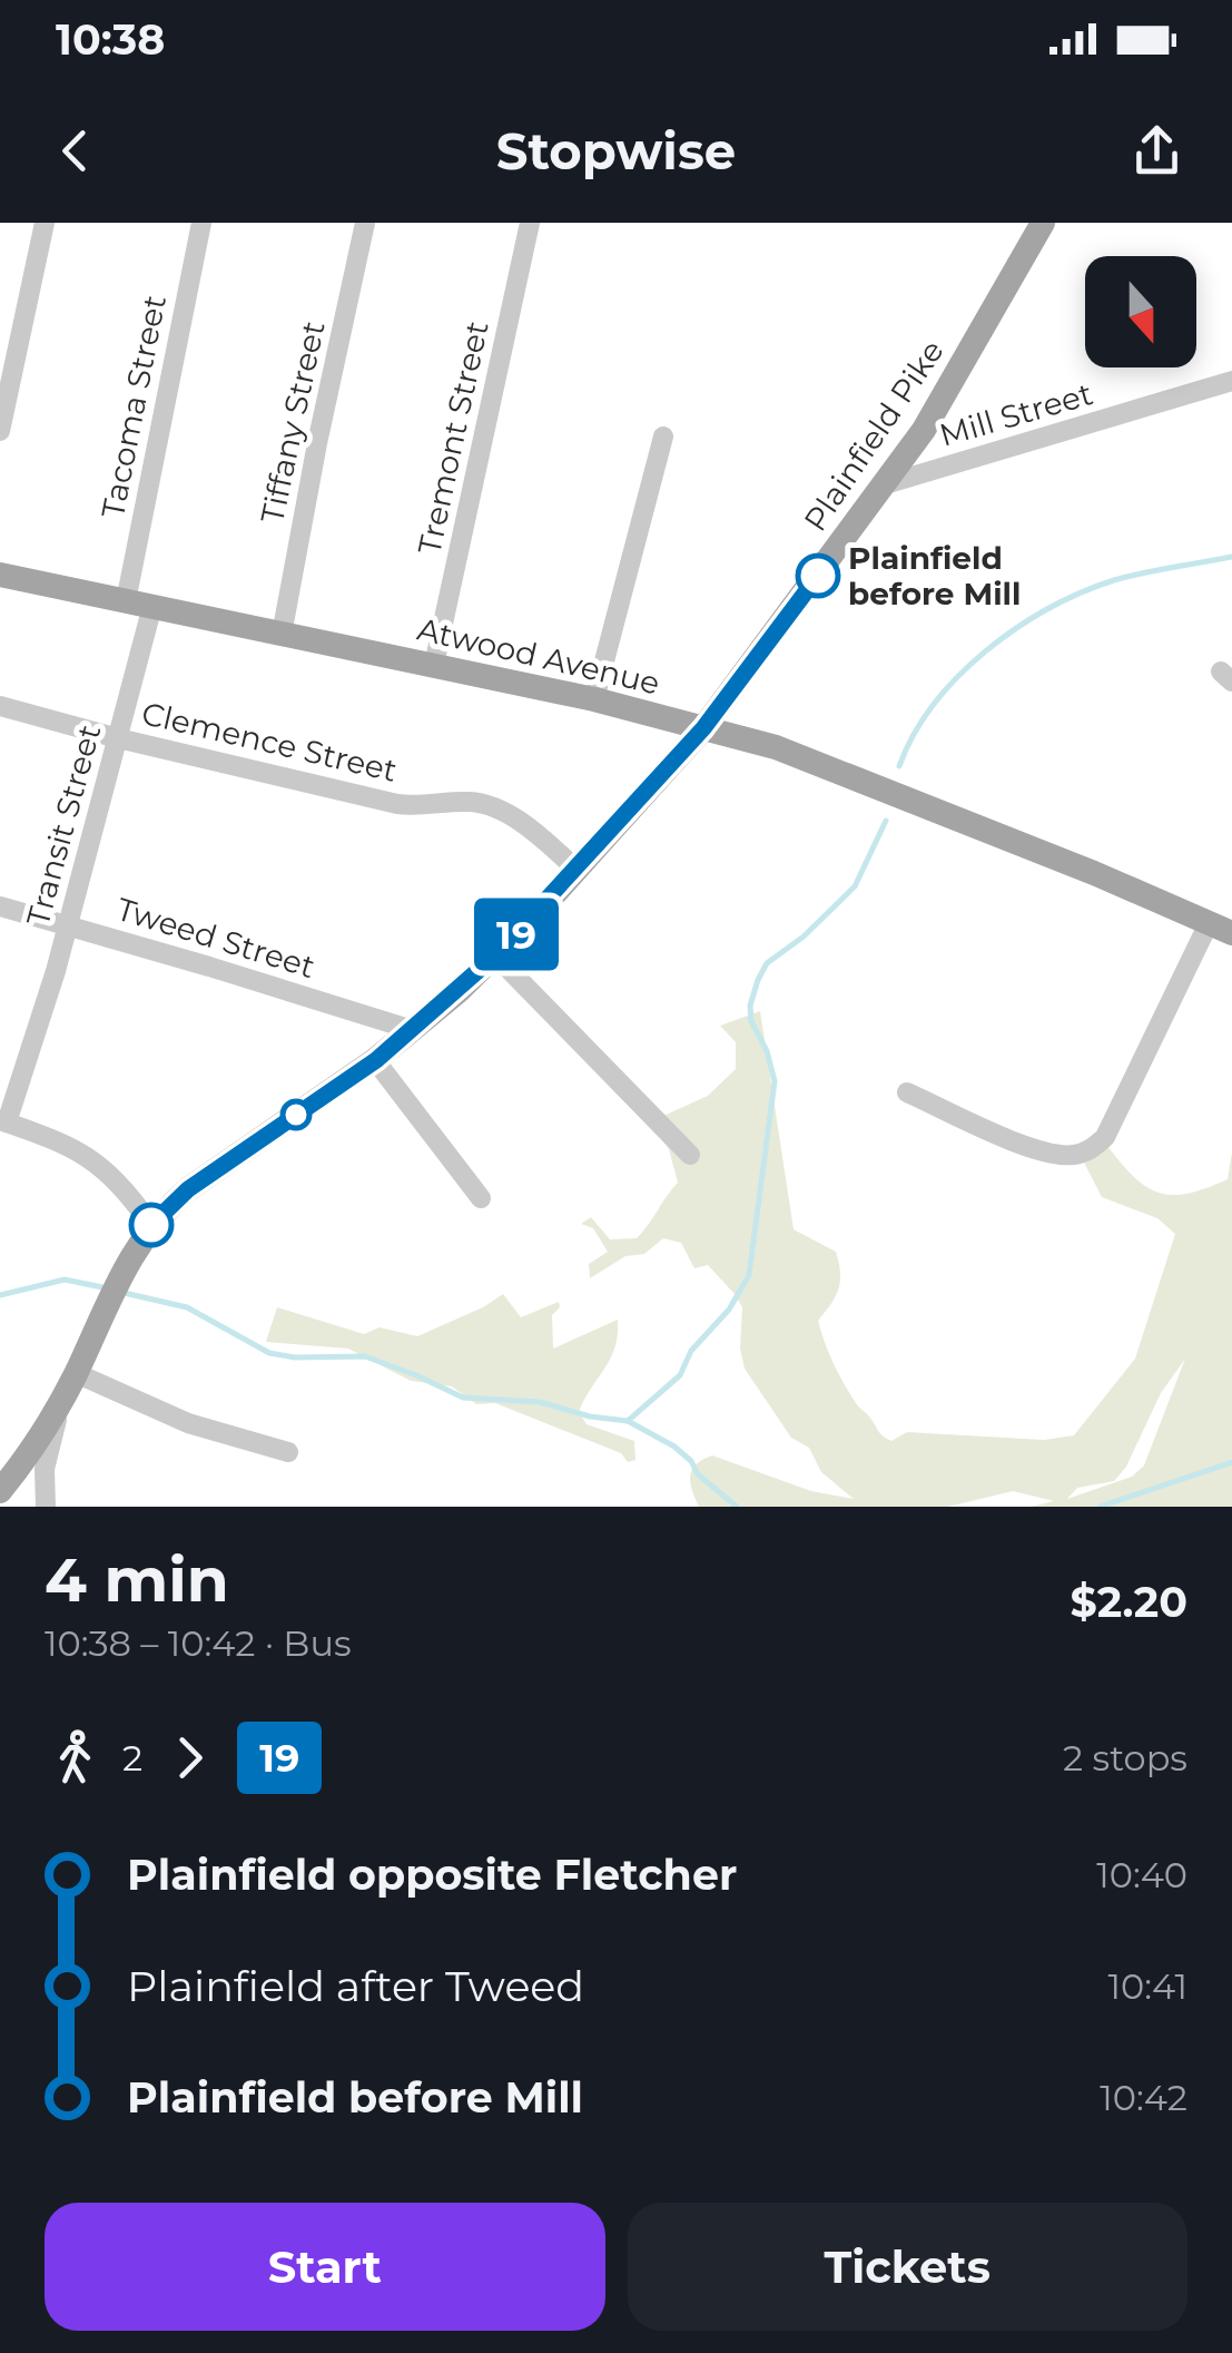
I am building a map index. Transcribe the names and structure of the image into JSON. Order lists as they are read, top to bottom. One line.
{"streets":{"main road":["Plainfield Pike","Atwood Avenue"],"street":["Tacoma Street","Mill Street","Tiffany Street","Tremont Street","Clemence Street","Transit Street","Tweed Street"]},"crossings":[["Tacoma Street","Atwood Avenue"],["Tacoma Street","Transit Street"],["Mill Street","Plainfield Pike"],["Tiffany Street","Atwood Avenue"],["Plainfield Pike","Atwood Avenue"],["Plainfield Pike","Clemence Street"],["Plainfield Pike","Tweed Street"],["Tremont Street","Atwood Avenue"],["Atwood Avenue","Transit Street"],["Clemence Street","Transit Street"],["Transit Street","Tweed Street"]],"places":["Plainfield before Mill"],"lines":["bus line 19"],"north":"bottom","page":{"status":"10:38","header":"Stopwise","on_map":"19","heading":["4 min","10:38 – 10:42 · Bus","$2.20"],"legs":["2","19","2 stops"],"list":[{"name":"Plainfield opposite Fletcher","value":"10:40"},{"name":"Plainfield after Tweed","value":"10:41"},{"name":"Plainfield before Mill","value":"10:42"}],"buttons":["Start","Tickets"]}}
